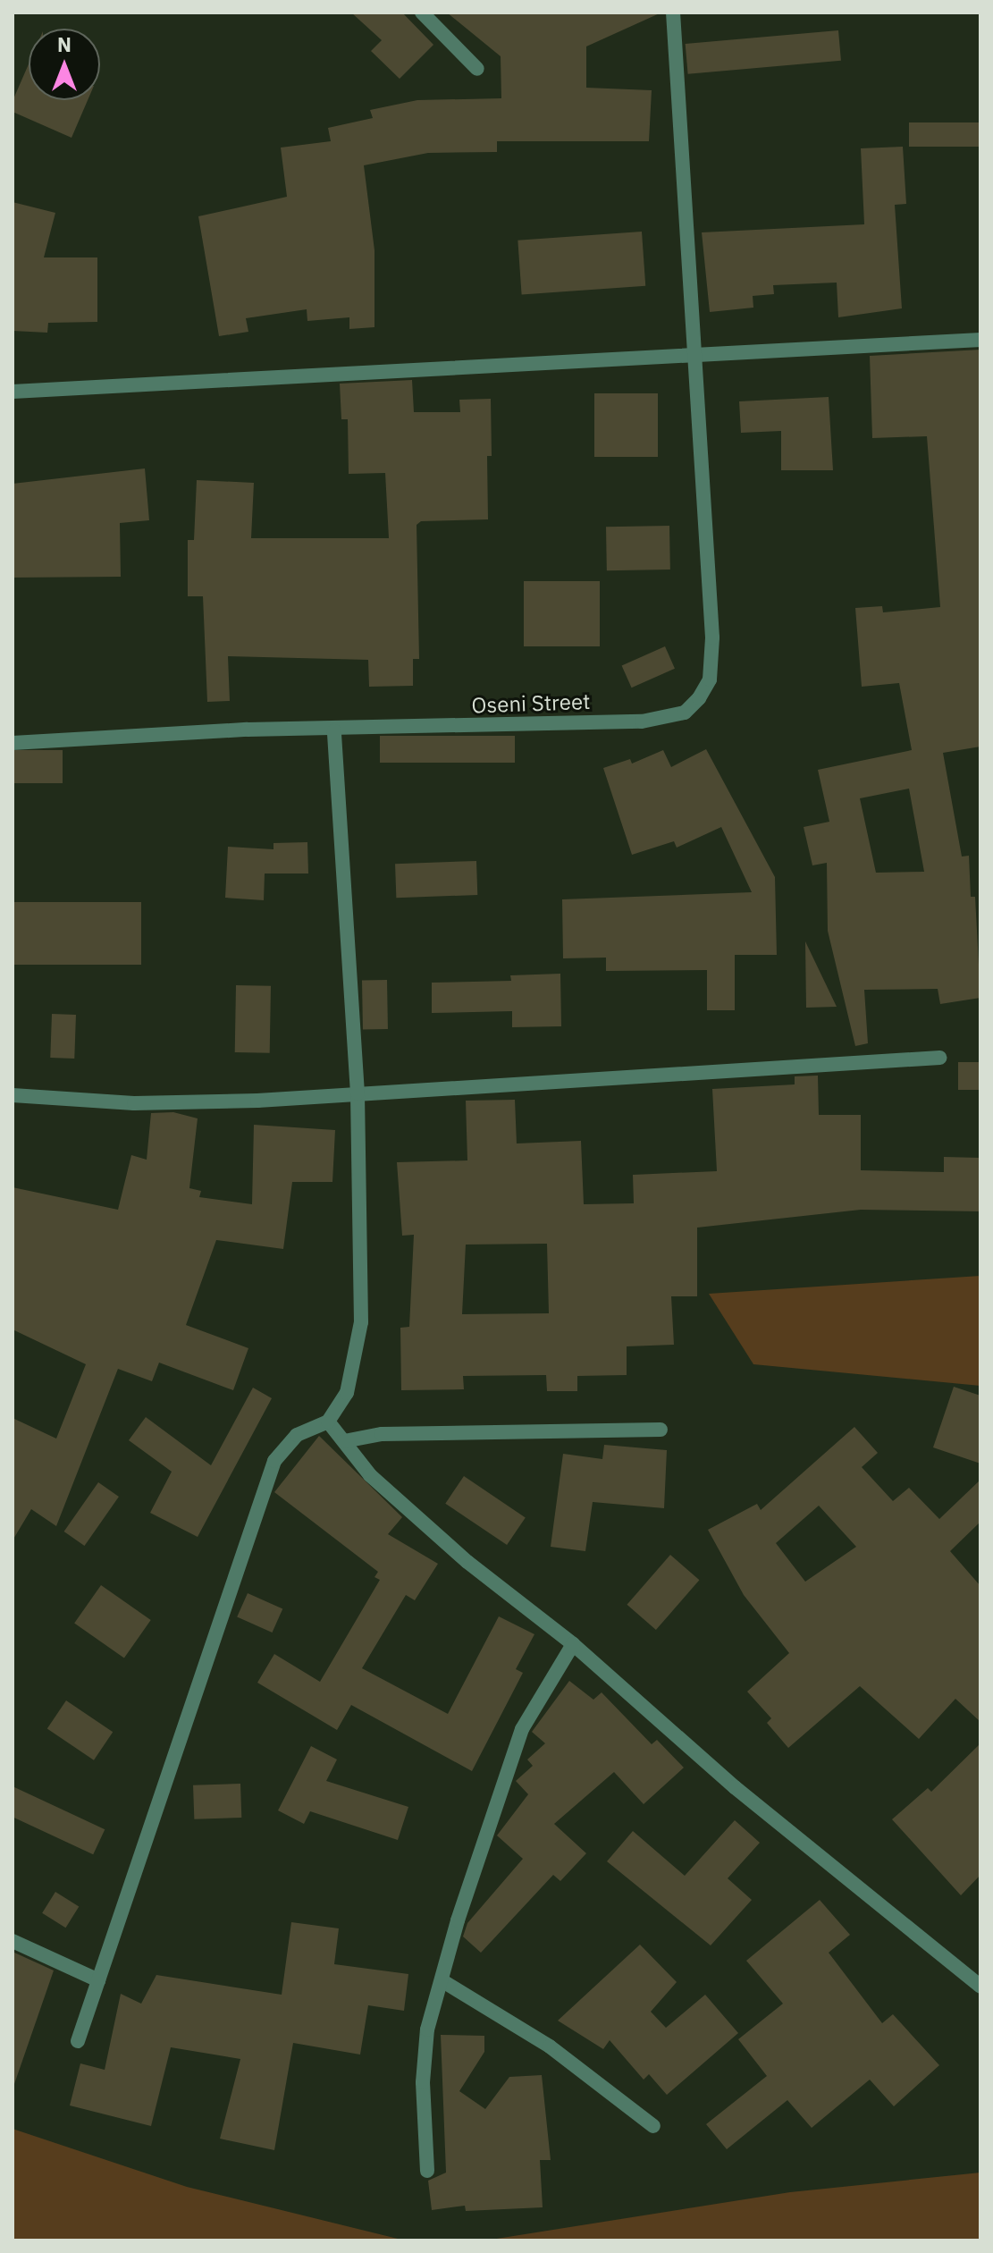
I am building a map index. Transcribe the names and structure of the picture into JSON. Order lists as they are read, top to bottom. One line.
{"streets":{"street":["Oseni Street"]},"north":"top"}
